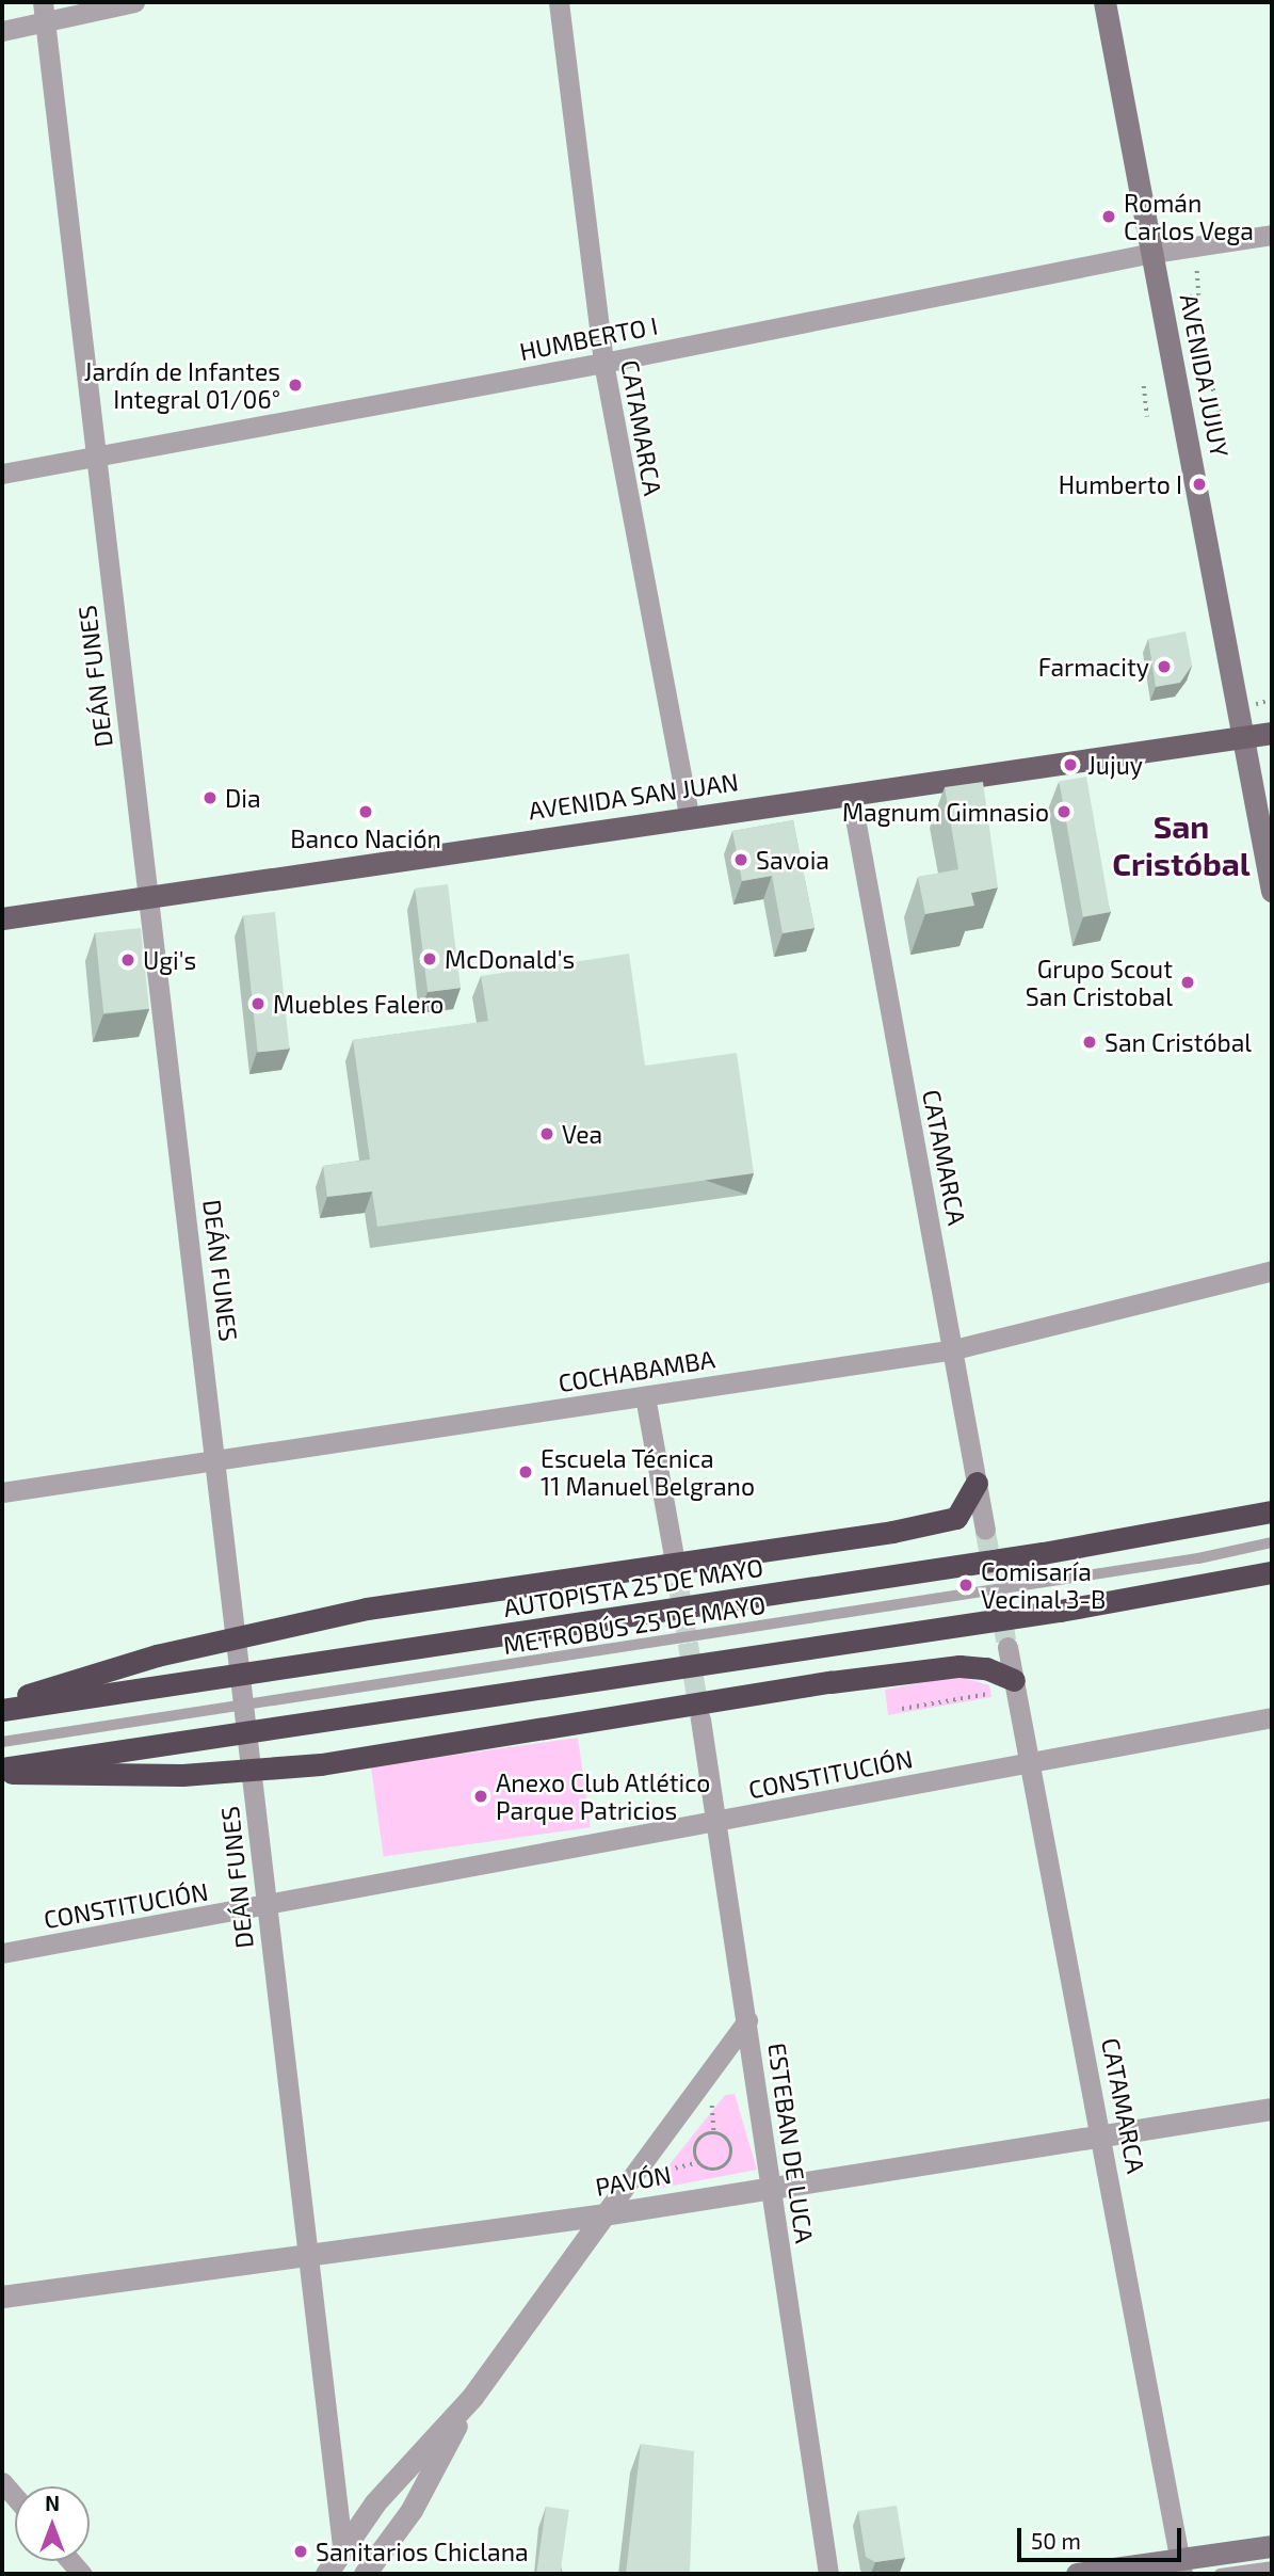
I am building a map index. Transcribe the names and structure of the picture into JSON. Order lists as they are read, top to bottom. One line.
{"streets":{"highway":["AUTOPISTA 25 DE MAYO"],"main road":["AVENIDA JUJUY","AVENIDA SAN JUAN"],"street":["HUMBERTO I","CATAMARCA","DEÁN FUNES","COCHABAMBA","CONSTITUCIÓN","ESTEBAN DE LUCA","PAVÓN"],"lane":["METROBÚS 25 DE MAYO"]},"crossings":[["HUMBERTO I","AVENIDA JUJUY"],["HUMBERTO I","CATAMARCA"],["HUMBERTO I","DEÁN FUNES"],["AVENIDA JUJUY","AVENIDA SAN JUAN"],["CATAMARCA","AVENIDA SAN JUAN"],["CATAMARCA","COCHABAMBA"],["CATAMARCA","CONSTITUCIÓN"],["CATAMARCA","PAVÓN"],["DEÁN FUNES","AVENIDA SAN JUAN"],["DEÁN FUNES","COCHABAMBA"],["DEÁN FUNES","CONSTITUCIÓN"],["DEÁN FUNES","PAVÓN"],["CONSTITUCIÓN","ESTEBAN DE LUCA"],["ESTEBAN DE LUCA","PAVÓN"]],"districts":["San Cristóbal"],"places":["Román Carlos Vega","Jardín de Infantes Integral 01/06°","Humberto I","Farmacity","Jujuy","Dia","Banco Nación","Magnum Gimnasio","Savoia","McDonald's","Ugi's","Grupo Scout San Cristobal","Muebles Falero","San Cristóbal","Vea","Escuela Técnica 11 Manuel Belgrano","Comisaría Vecinal 3-B","Anexo Club Atlético Parque Patricios","Sanitarios Chiclana"],"scale_bar":"50 m","north":"top"}
